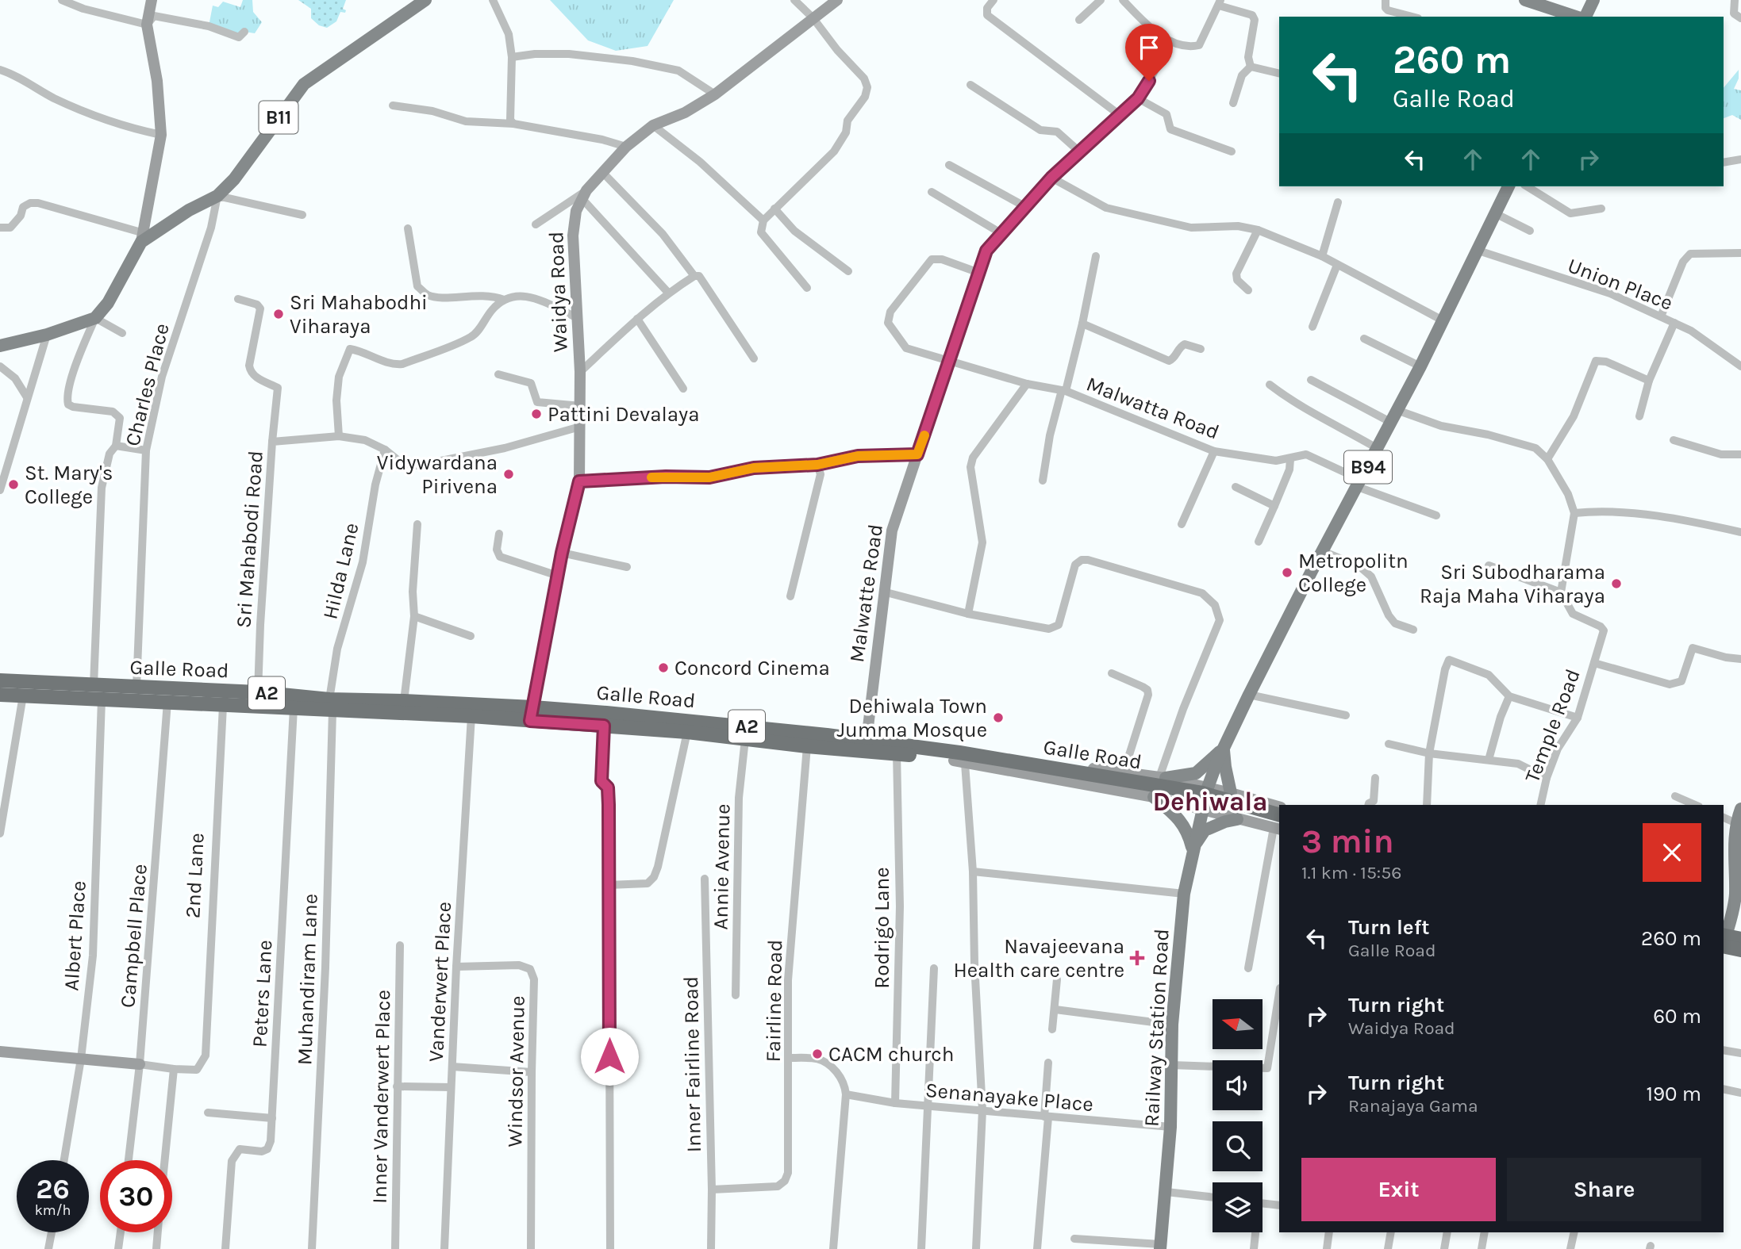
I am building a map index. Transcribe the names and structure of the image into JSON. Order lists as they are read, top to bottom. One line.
{"streets":{"highway":["Galle Road","A2"],"main road":["B11","B94","Railway Station Road"],"street":["Union Place","Waidya Road","Charles Place","Malwatta Road","Sri Mahabodi Road","Hilda Lane","Malwatte Road","Temple Road","Annie Avenue","2nd Lane","Rodrigo Lane","Albert Place","Campbell Place","Muhandiram Lane","Vanderwert Place","Peters Lane","Fairline Road","Inner Fairline Road","Windsor Avenue","Inner Vanderwert Place","Senanayake Place"]},"crossings":[["B11","Charles Place"],["Union Place","B94"],["Waidya Road","Sri Mahabodi Road"],["Waidya Road","Galle Road"],["Charles Place","Galle Road"],["Malwatta Road","B94"],["B94","Railway Station Road"],["Sri Mahabodi Road","Hilda Lane"],["Sri Mahabodi Road","Galle Road"],["Hilda Lane","Galle Road"],["Hilda Lane","Muhandiram Lane"],["Malwatte Road","Galle Road"],["Galle Road","Annie Avenue"],["Galle Road","2nd Lane"],["Galle Road","Rodrigo Lane"],["Galle Road","Albert Place"],["Galle Road","Campbell Place"],["Galle Road","Muhandiram Lane"],["Galle Road","Vanderwert Place"],["Galle Road","Peters Lane"],["Galle Road","Fairline Road"],["Rodrigo Lane","Senanayake Place"],["Vanderwert Place","Windsor Avenue"],["Fairline Road","Inner Fairline Road"],["Railway Station Road","Senanayake Place"]],"districts":["Dehiwala"],"places":{"other":["Sri Mahabodhi Viharaya","Pattini Devalaya","Vidywardana Pirivena","St. Mary's College","Metropolitn College","Sri Subodharama Raja Maha Viharaya","Concord Cinema","Dehiwala Town Jumma Mosque","CACM church"],"health":["Navajeevana Health care centre"]},"north":"left","page":{"turn":["260 m","Galle Road"],"heading":["3 min","1.1 km · 15:56"],"list":[{"name":"Turn left","note":"Galle Road","value":"260 m"},{"name":"Turn right","note":"Waidya Road","value":"60 m"},{"name":"Turn right","note":"Ranajaya Gama","value":"190 m"}],"buttons":["Exit","Share"],"speed":"26 km/h","limit":"30"}}
